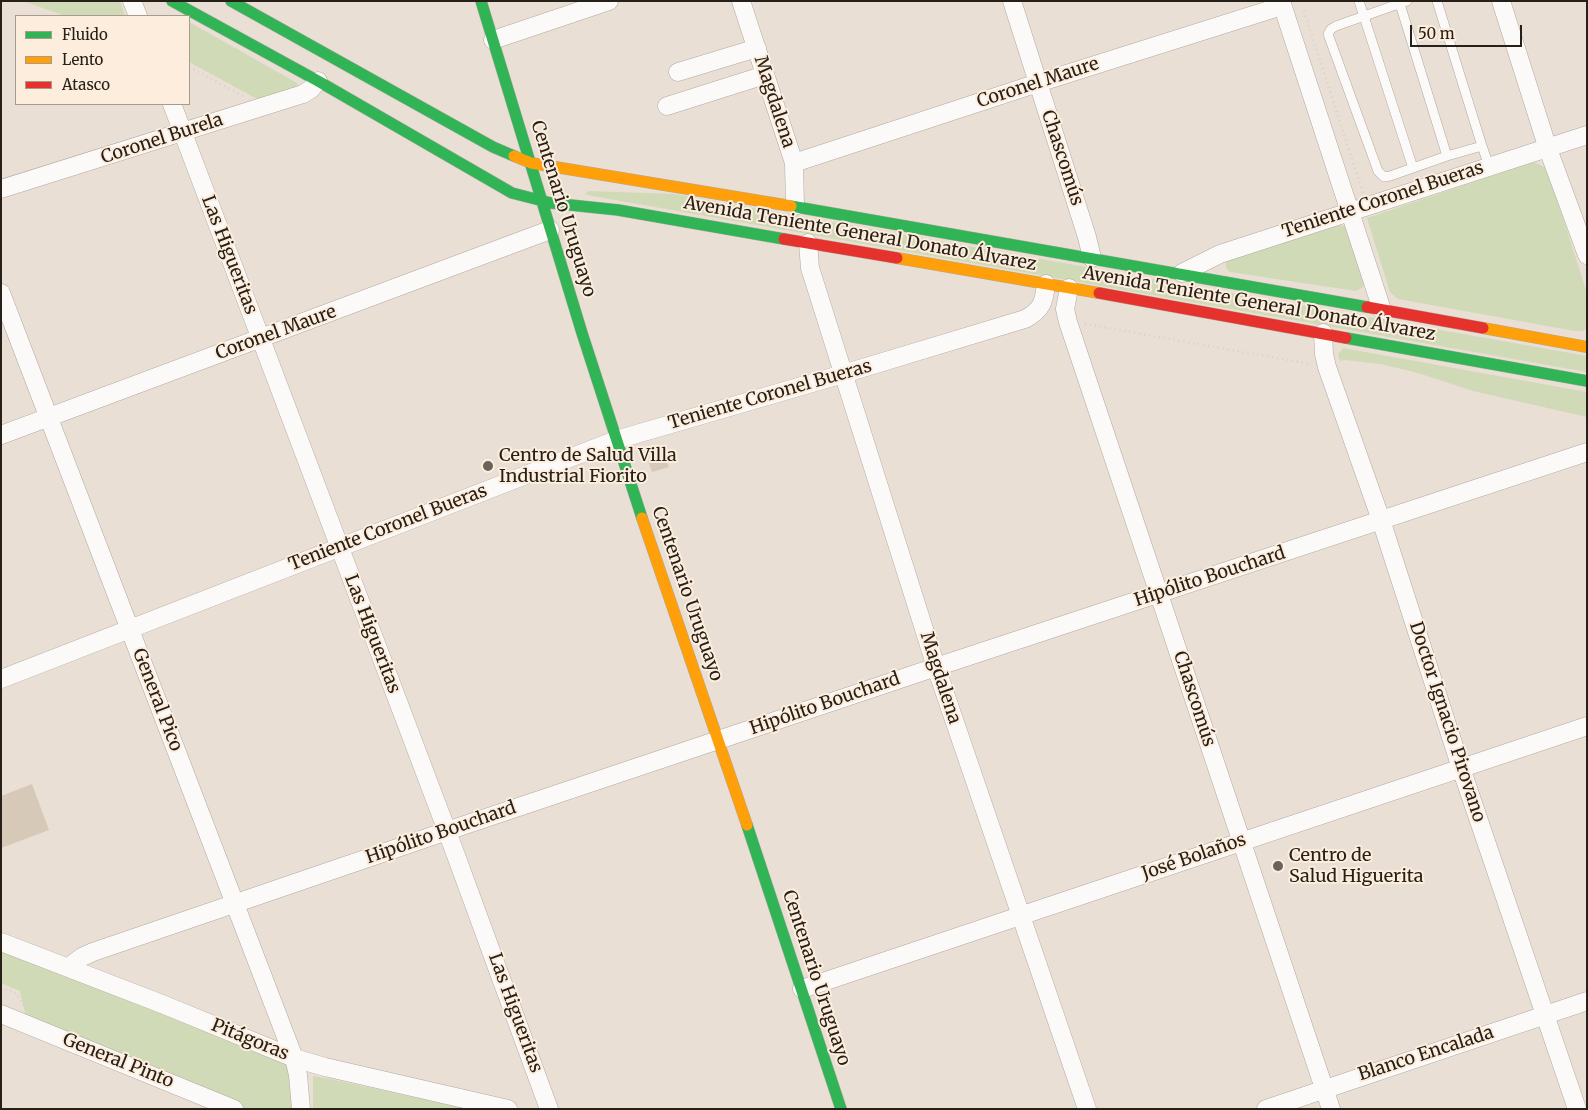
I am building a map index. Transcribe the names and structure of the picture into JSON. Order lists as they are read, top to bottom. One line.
{"streets":{"main road":["Centenario Uruguayo","Avenida Teniente General Donato Álvarez"],"street":["Coronel Maure","Magdalena","Coronel Burela","Chascomús","Teniente Coronel Bueras","Las Higueritas","Hipólito Bouchard","General Pico","Doctor Ignacio Pirovano","José Bolaños","Pitágoras","Blanco Encalada","General Pinto"]},"crossings":[["Coronel Maure","Magdalena"],["Coronel Maure","Chascomús"],["Coronel Maure","Centenario Uruguayo"],["Coronel Maure","Las Higueritas"],["Coronel Maure","General Pico"],["Magdalena","Teniente Coronel Bueras"],["Magdalena","Avenida Teniente General Donato Álvarez"],["Magdalena","Hipólito Bouchard"],["Magdalena","José Bolaños"],["Coronel Burela","Avenida Teniente General Donato Álvarez"],["Coronel Burela","Las Higueritas"],["Chascomús","Avenida Teniente General Donato Álvarez"],["Chascomús","Hipólito Bouchard"],["Chascomús","José Bolaños"],["Chascomús","Blanco Encalada"],["Teniente Coronel Bueras","Centenario Uruguayo"],["Teniente Coronel Bueras","Avenida Teniente General Donato Álvarez"],["Teniente Coronel Bueras","Las Higueritas"],["Teniente Coronel Bueras","General Pico"],["Centenario Uruguayo","Avenida Teniente General Donato Álvarez"],["Centenario Uruguayo","Hipólito Bouchard"],["Centenario Uruguayo","José Bolaños"],["Avenida Teniente General Donato Álvarez","Doctor Ignacio Pirovano"],["Las Higueritas","Hipólito Bouchard"],["Hipólito Bouchard","General Pico"],["Hipólito Bouchard","Doctor Ignacio Pirovano"],["Hipólito Bouchard","Pitágoras"],["General Pico","Pitágoras"],["Doctor Ignacio Pirovano","José Bolaños"],["Doctor Ignacio Pirovano","Blanco Encalada"]],"places":["Centro de Salud Villa Industrial Fiorito","Centro de Salud Higuerita"],"legend":["Fluido","Lento","Atasco"],"scale_bar":"50 m"}
